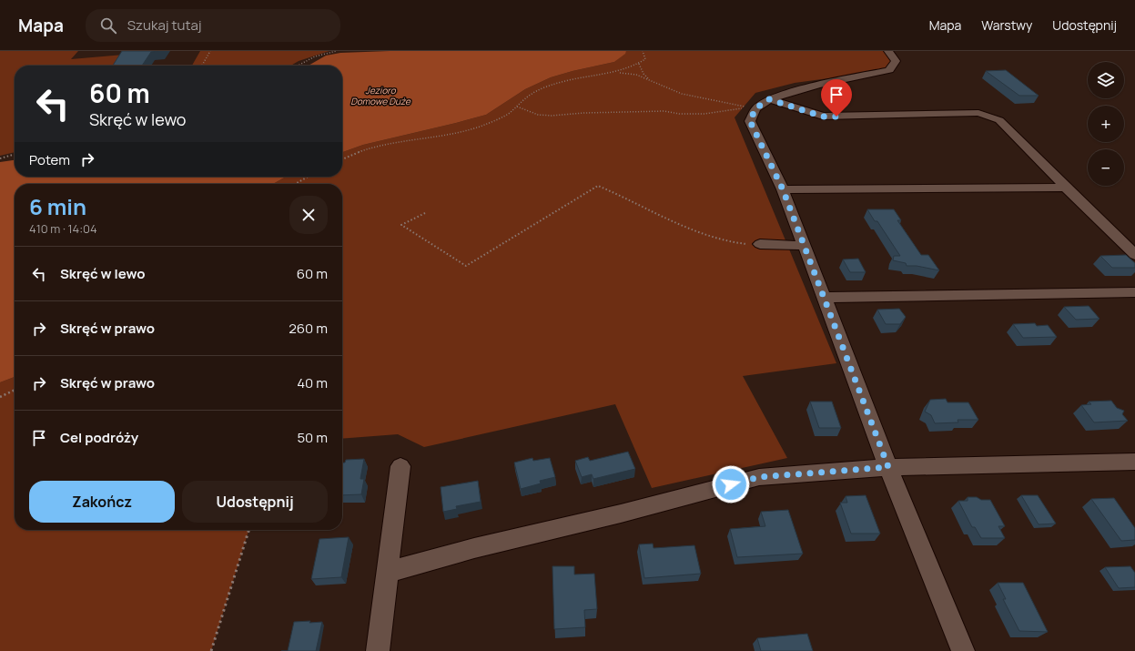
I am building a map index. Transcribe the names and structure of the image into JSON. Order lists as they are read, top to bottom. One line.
{"water":["Jezioro Domowe Duże"],"page":{"header":"Mapa","search":"Szukaj tutaj","nav":["Mapa","Warstwy","Udostępnij"],"map_buttons":["+","−"],"turn":["60 m","Skręć w lewo"],"then":"Potem","heading":["6 min","410 m · 14:04"],"list":[{"name":"Skręć w lewo","value":"60 m"},{"name":"Skręć w prawo","value":"260 m"},{"name":"Skręć w prawo","value":"40 m"},{"name":"Cel podróży","value":"50 m"}],"buttons":["Zakończ","Udostępnij"]}}
